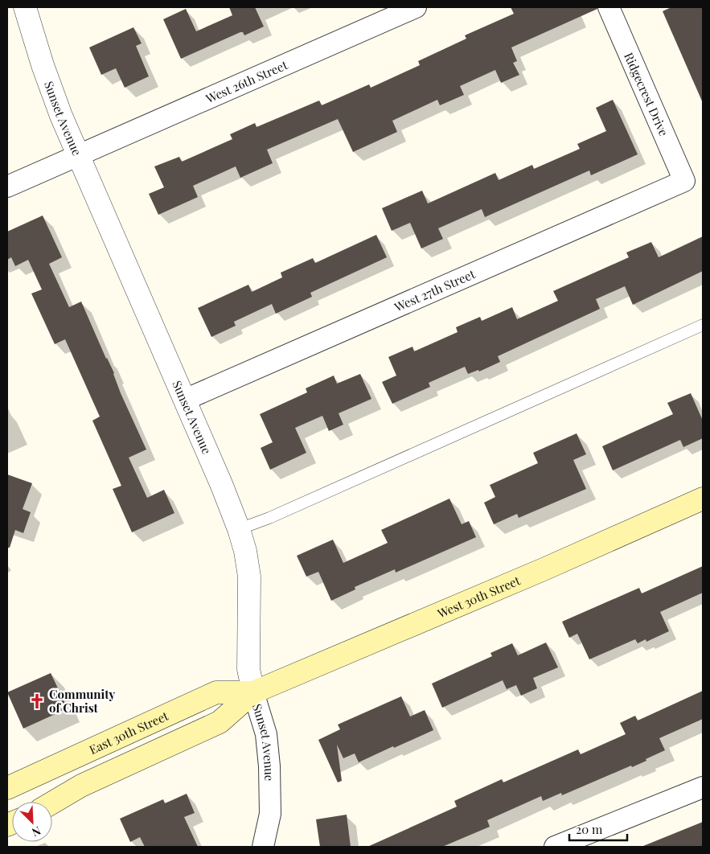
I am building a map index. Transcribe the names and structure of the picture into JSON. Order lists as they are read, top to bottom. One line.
{"streets":{"main road":["West 30th Street","East 30th Street"],"street":["West 26th Street","Ridgecrest Drive","Sunset Avenue","West 27th Street"]},"crossings":[["West 26th Street","Sunset Avenue"],["Ridgecrest Drive","West 27th Street"],["Sunset Avenue","West 27th Street"],["Sunset Avenue","West 30th Street"],["Sunset Avenue","East 30th Street"],["West 30th Street","East 30th Street"]],"places":{"church":["Community of Christ"]},"scale_bar":"20 m","north":"bottom right"}
